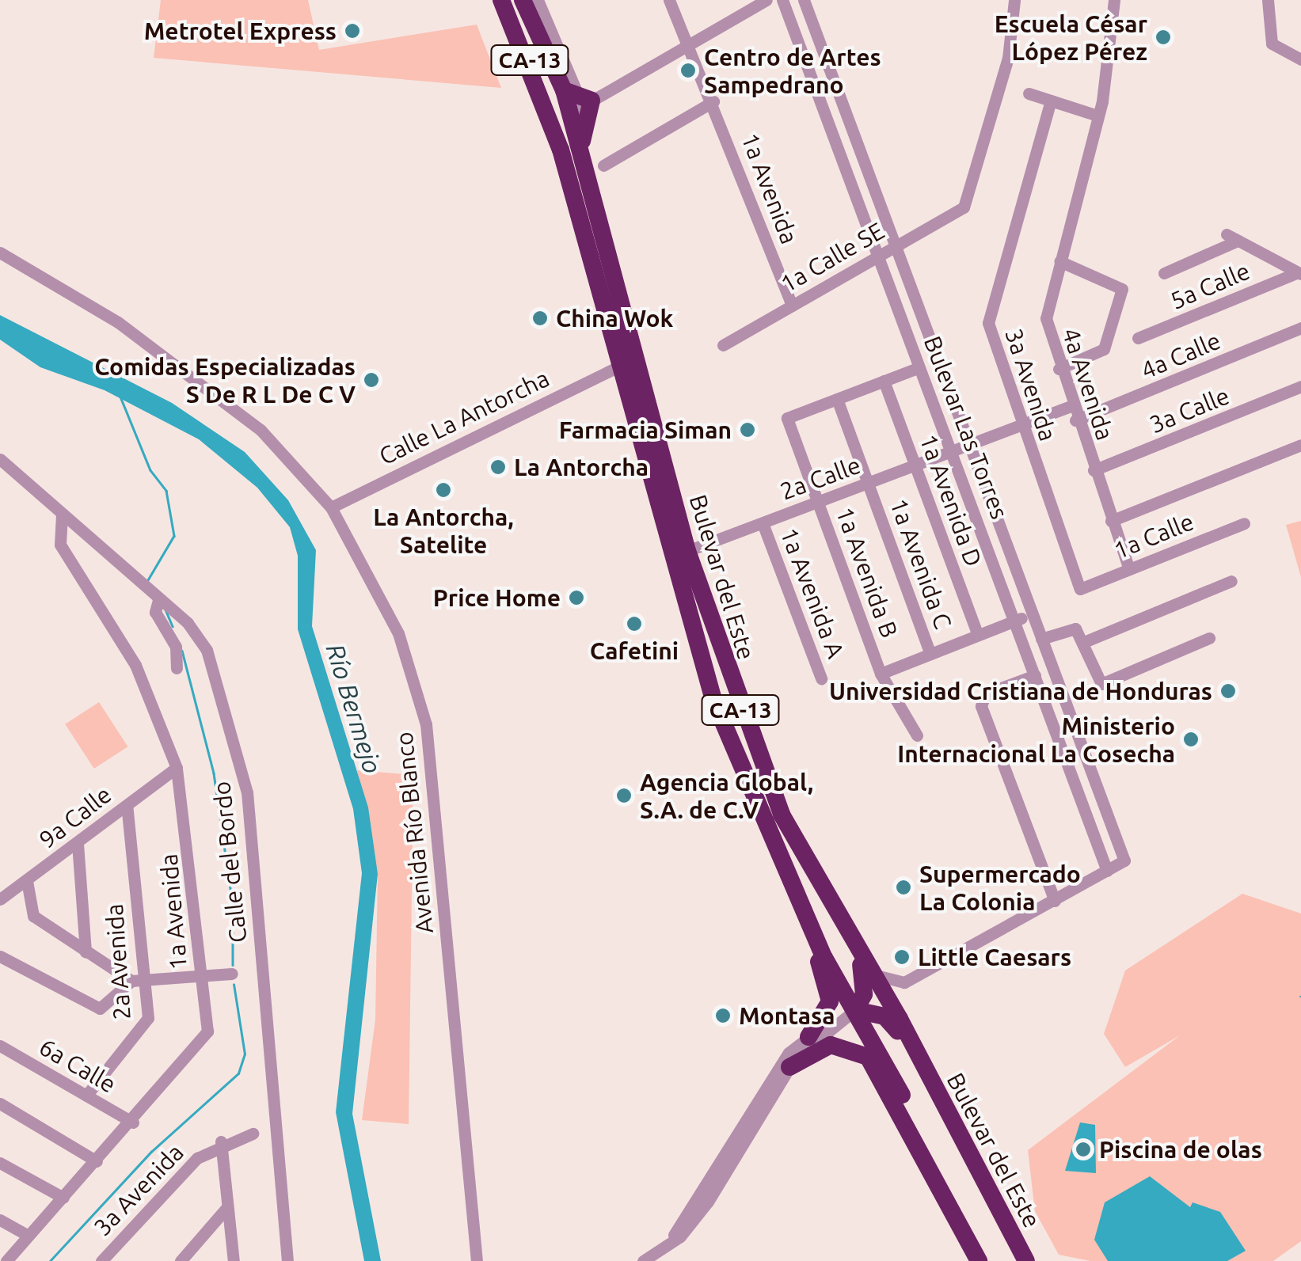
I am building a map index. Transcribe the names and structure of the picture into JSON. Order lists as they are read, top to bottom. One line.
{"streets":{"highway":["CA-13","Bulevar del Este"],"street":["1a Avenida","1a Calle SE","5a Calle","4a Calle","4a Avenida","3a Avenida","3a Calle","Calle La Antorcha","Bulevar Las Torres","2a Calle","1a Avenida D","1a Calle","1a Avenida C","1a Avenida B","1a Avenida A","9a Calle","Avenida Río Blanco","Calle del Bordo","2a Avenida","6a Calle"]},"crossings":[["1a Avenida","1a Calle SE"],["1a Avenida","9a Calle"],["1a Avenida","Calle del Bordo"],["1a Avenida","6a Calle"],["1a Calle SE","Bulevar Las Torres"],["4a Calle","4a Avenida"],["4a Avenida","3a Calle"],["4a Avenida","2a Calle"],["4a Avenida","1a Calle"],["3a Avenida","2a Calle"],["3a Avenida","1a Calle"],["Calle La Antorcha","Bulevar del Este"],["Calle La Antorcha","Avenida Río Blanco"],["Bulevar Las Torres","2a Calle"],["2a Calle","1a Avenida D"],["2a Calle","1a Avenida C"],["2a Calle","1a Avenida B"],["2a Calle","Bulevar del Este"],["2a Calle","1a Avenida A"],["1a Avenida C","1a Avenida B"],["9a Calle","2a Avenida"],["2a Avenida","6a Calle"]],"water":["Río Bermejo"],"places":["Metrotel Express","Escuela César López Pérez","Centro de Artes Sampedrano","China Wok","Comidas Especializadas S De R L De C V","Farmacia Siman","La Antorcha","La Antorcha, Satelite","Price Home","Cafetini","Universidad Cristiana de Honduras","Ministerio Internacional La Cosecha","Agencia Global, S.A. de C.V","Supermercado La Colonia","Little Caesars","Montasa","Piscina de olas"]}
